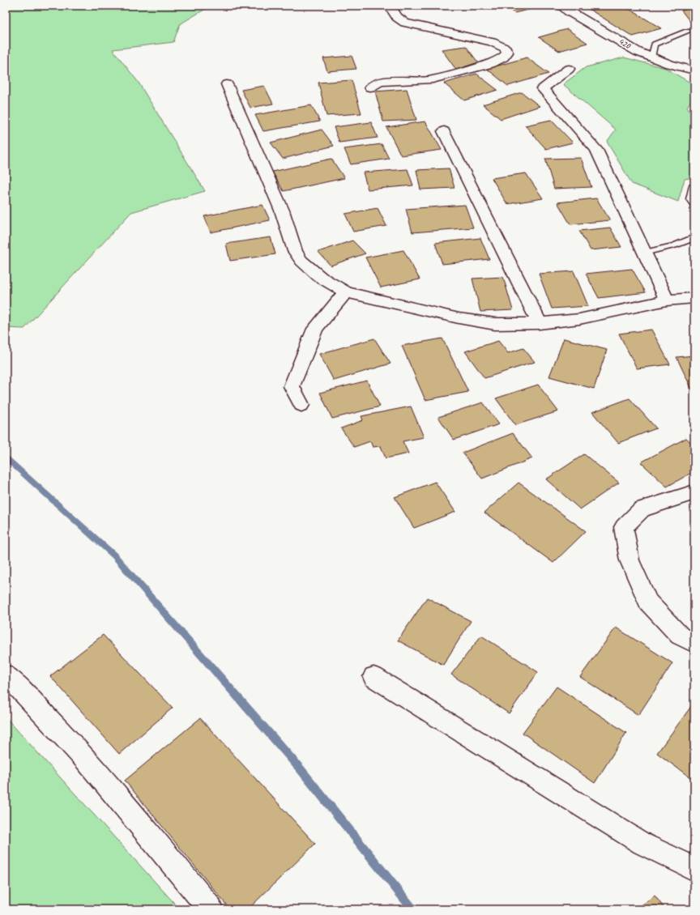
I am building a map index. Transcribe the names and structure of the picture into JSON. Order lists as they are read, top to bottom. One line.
{"streets":{"street":["420"]}}
